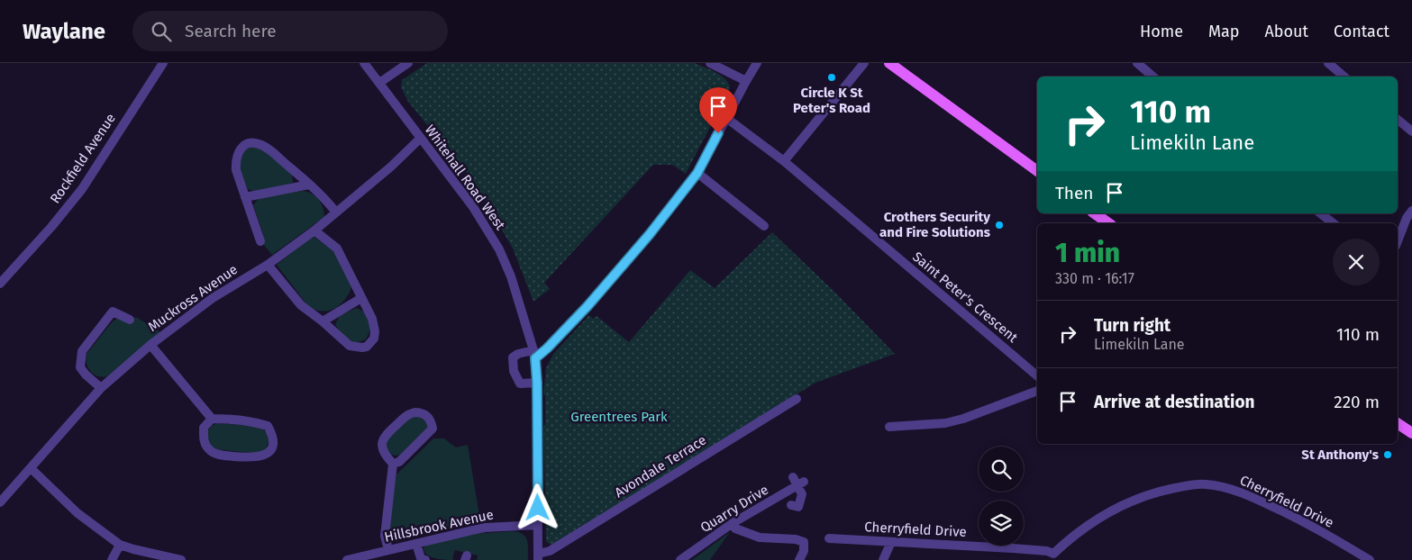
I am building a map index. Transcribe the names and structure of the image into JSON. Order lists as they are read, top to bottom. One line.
{"streets":{"street":["Rockfield Avenue","Whitehall Road West","Saint Peter's Crescent","Muckross Avenue","Avondale Terrace","Cherryfield Drive","Quarry Drive","Hillsbrook Avenue"]},"crossings":[["Whitehall Road West","Muckross Avenue"],["Whitehall Road West","Avondale Terrace"],["Whitehall Road West","Hillsbrook Avenue"]],"parks":["Greentrees Park"],"places":["Circle K St Peter's Road","Crothers Security and Fire Solutions","St Anthony's"],"page":{"header":"Waylane","search":"Search here","nav":["Home","Map","About","Contact"],"turn":["110 m","Limekiln Lane"],"then":"Then","heading":["1 min","330 m · 16:17"],"list":[{"name":"Turn right","note":"Limekiln Lane","value":"110 m"},{"name":"Arrive at destination","value":"220 m"}]}}
